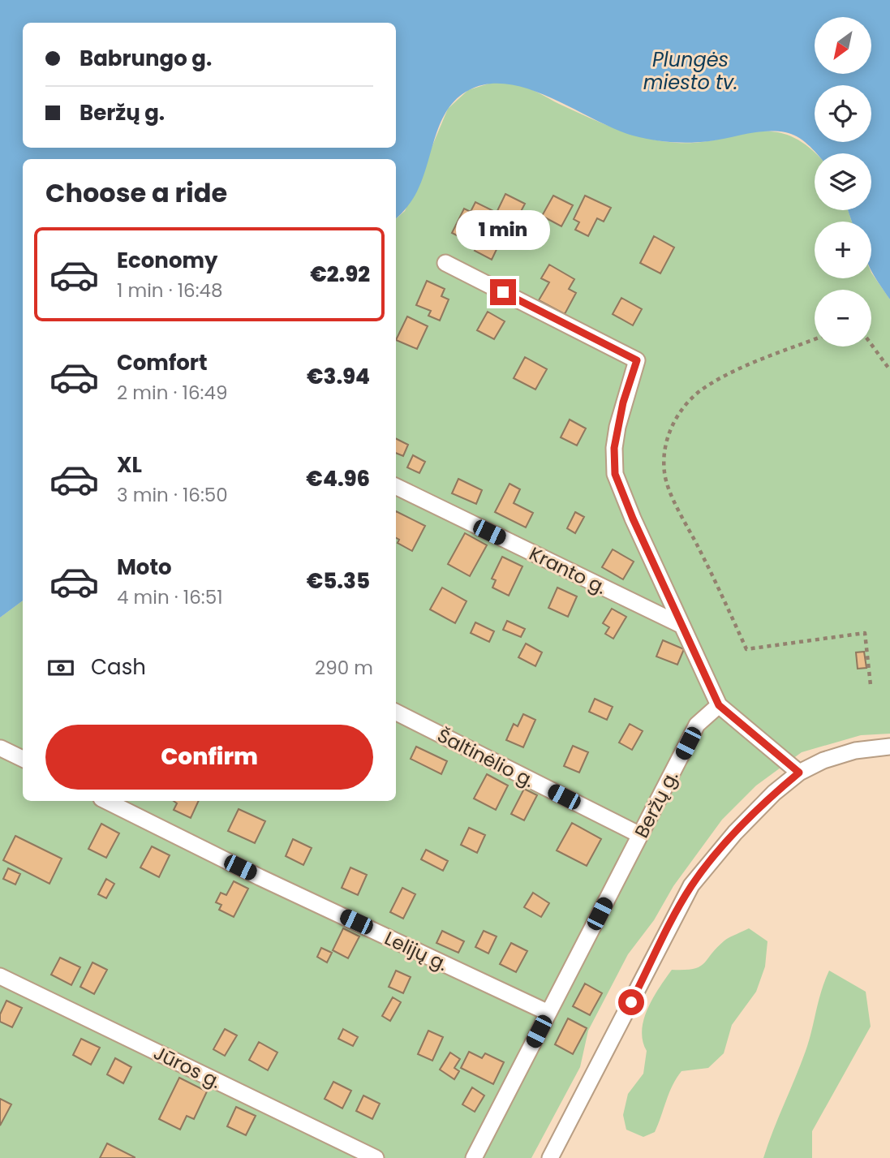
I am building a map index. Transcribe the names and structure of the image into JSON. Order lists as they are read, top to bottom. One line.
{"streets":{"street":["Kranto g.","Šaltinėlio g.","Beržų g.","Lelijų g.","Jūros g."]},"crossings":[["Šaltinėlio g.","Beržų g."],["Beržų g.","Lelijų g."]],"water":["Plungės miesto tv."],"north":"bottom left","page":{"map_buttons":["+","−"],"banner":["Babrungo g.","Beržų g."],"heading":"Choose a ride","bubble":"1 min","list":[{"name":"Economy","note":"1 min · 16:48","value":"€2.92"},{"name":"Comfort","note":"2 min · 16:49","value":"€3.94"},{"name":"XL","note":"3 min · 16:50","value":"€4.96"},{"name":"Moto","note":"4 min · 16:51","value":"€5.35"}],"pay":["Cash","290 m"],"buttons":"Confirm"}}
